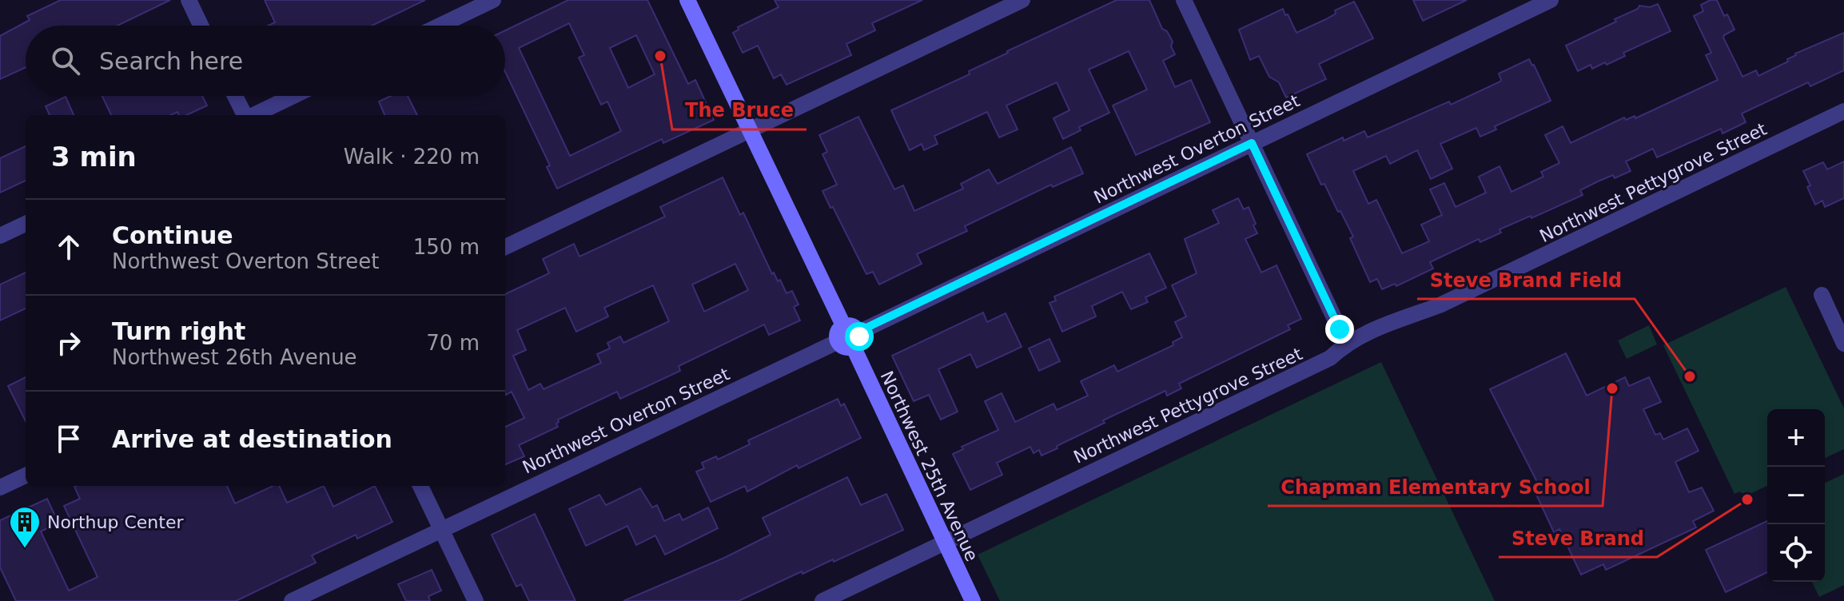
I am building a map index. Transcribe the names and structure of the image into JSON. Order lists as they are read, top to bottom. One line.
{"streets":{"street":["Northwest Overton Street","Northwest Pettygrove Street","Northwest 25th Avenue"]},"crossings":[["Northwest Overton Street","Northwest 25th Avenue"],["Northwest Pettygrove Street","Northwest 25th Avenue"]],"places":{"other":["The Bruce","Steve Brand Field","Chapman Elementary School","Steve Brand"],"building":["Northup Center"]},"page":{"search":"Search here","heading":["3 min","Walk · 220 m"],"list":[["Continue","Northwest Overton Street","150 m"],["Turn right","Northwest 26th Avenue","70 m"],"Arrive at destination"],"map_buttons":["+","−"]}}
